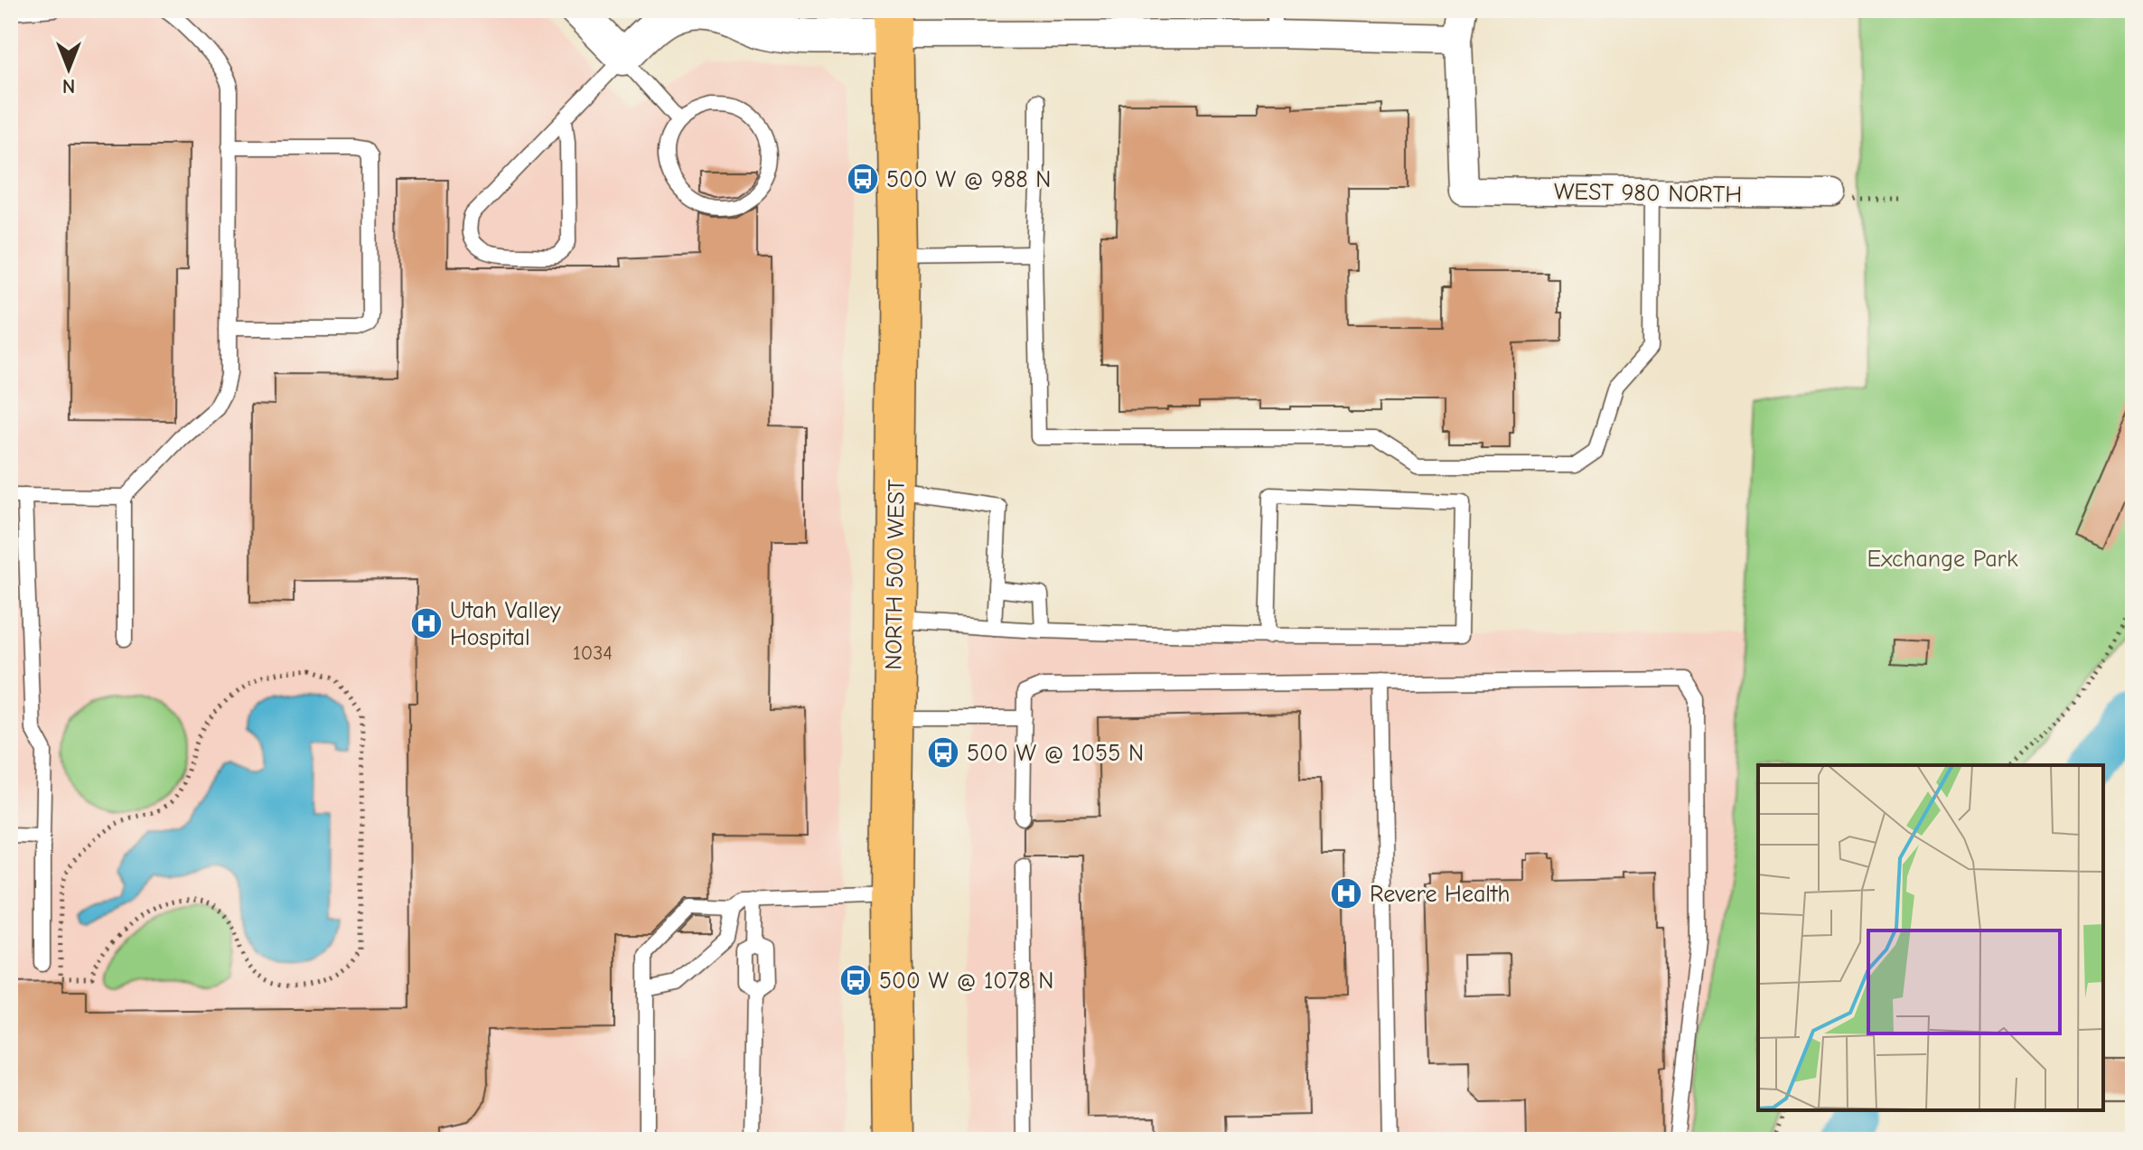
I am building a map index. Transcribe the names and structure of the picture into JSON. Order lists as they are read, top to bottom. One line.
{"streets":{"main road":["NORTH 500 WEST"],"street":["WEST 980 NORTH"]},"parks":["Exchange Park"],"places":{"bus stop":["500 W @ 988 N","500 W @ 1055 N","500 W @ 1078 N"],"hospital":["Utah Valley Hospital","Revere Health"]},"house_numbers":["1034"],"north":"bottom"}
